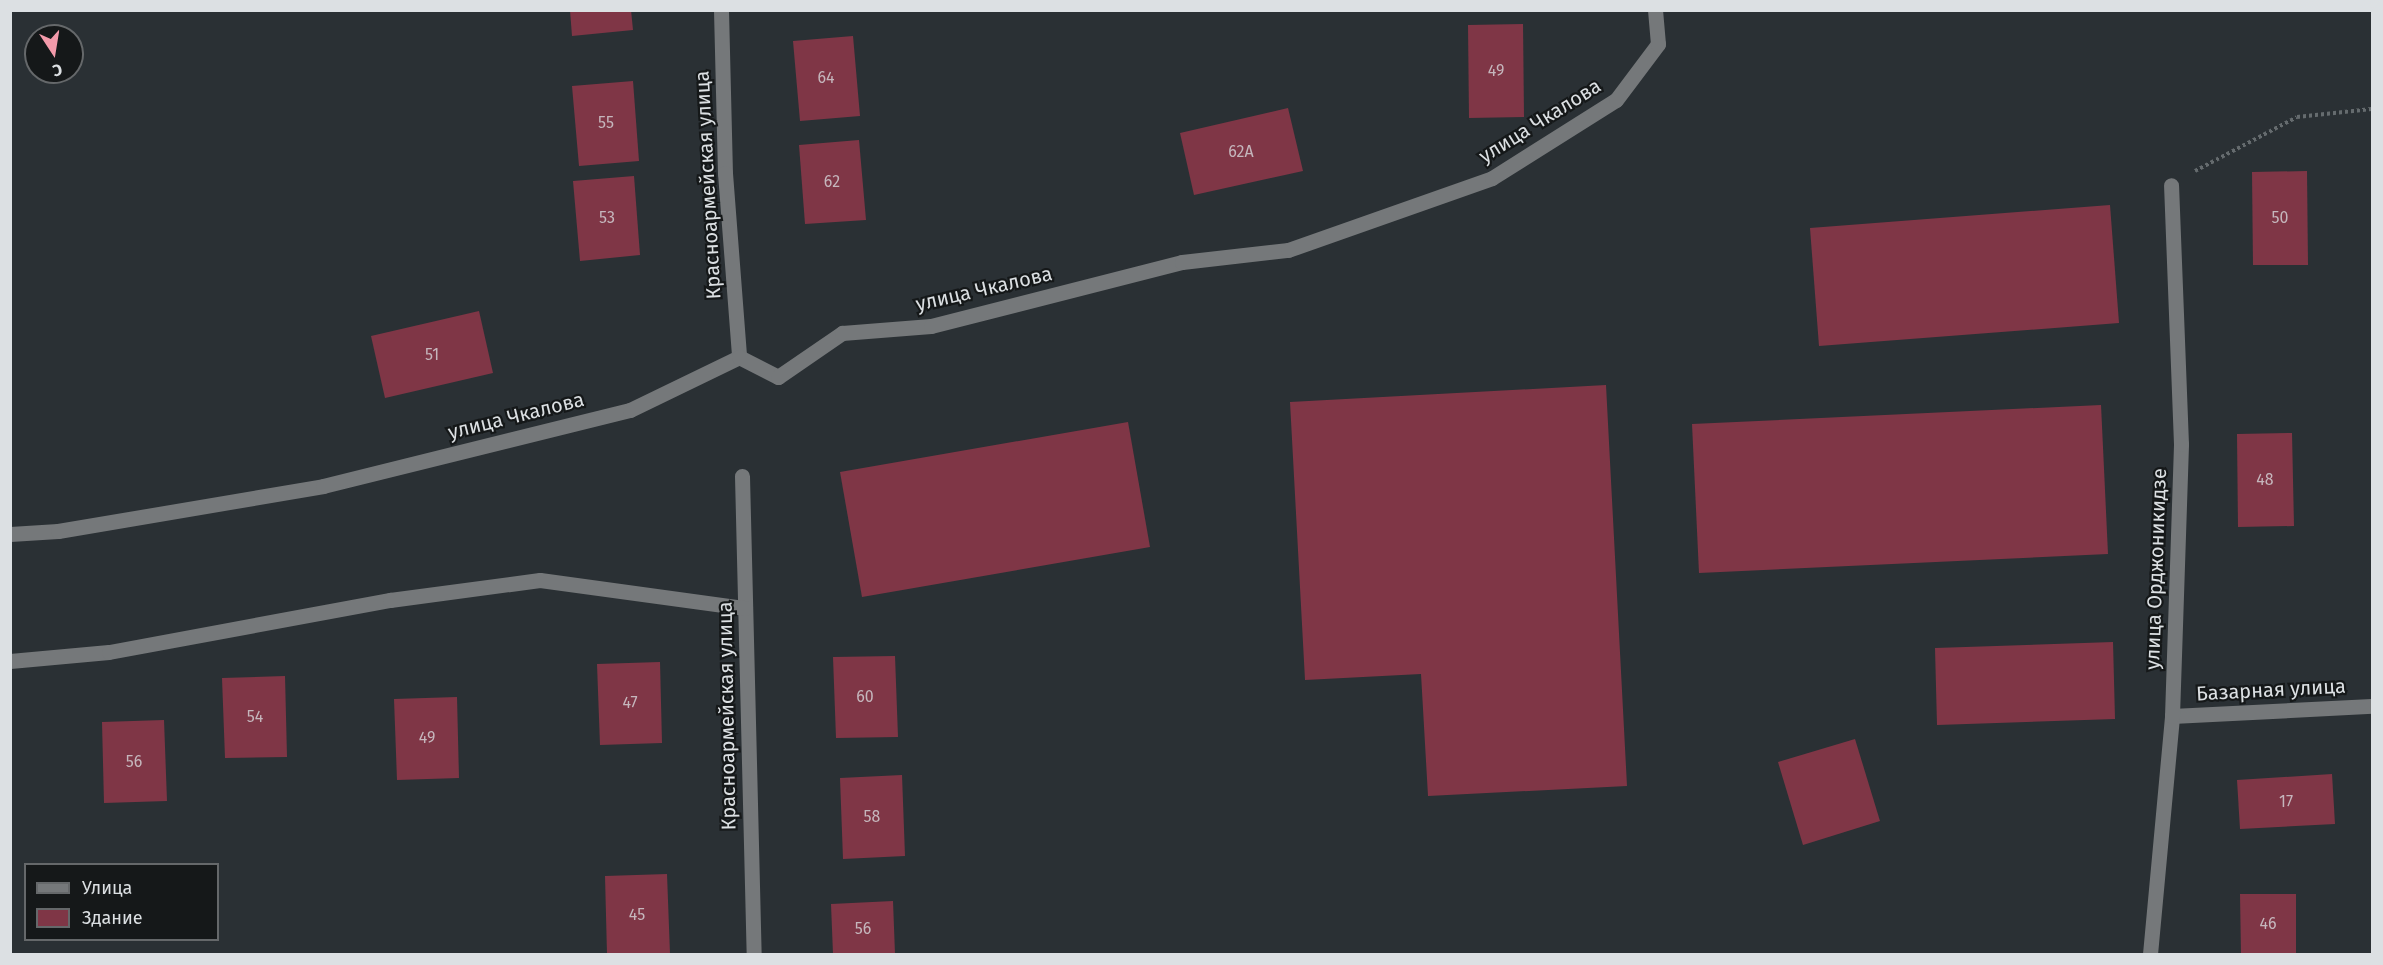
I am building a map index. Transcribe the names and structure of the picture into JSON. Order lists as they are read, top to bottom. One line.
{"streets":{"street":["улица Чкалова","Красноармейская улица","улица Орджоникидзе","Базарная улица"]},"crossings":[["улица Чкалова","Красноармейская улица"],["улица Орджоникидзе","Базарная улица"]],"house_numbers":["49","64","55","62А","62","53","50","51","48","60","47","54","49","56","17","58","45","46","56"],"legend":["Улица","Здание"],"north":"bottom"}
